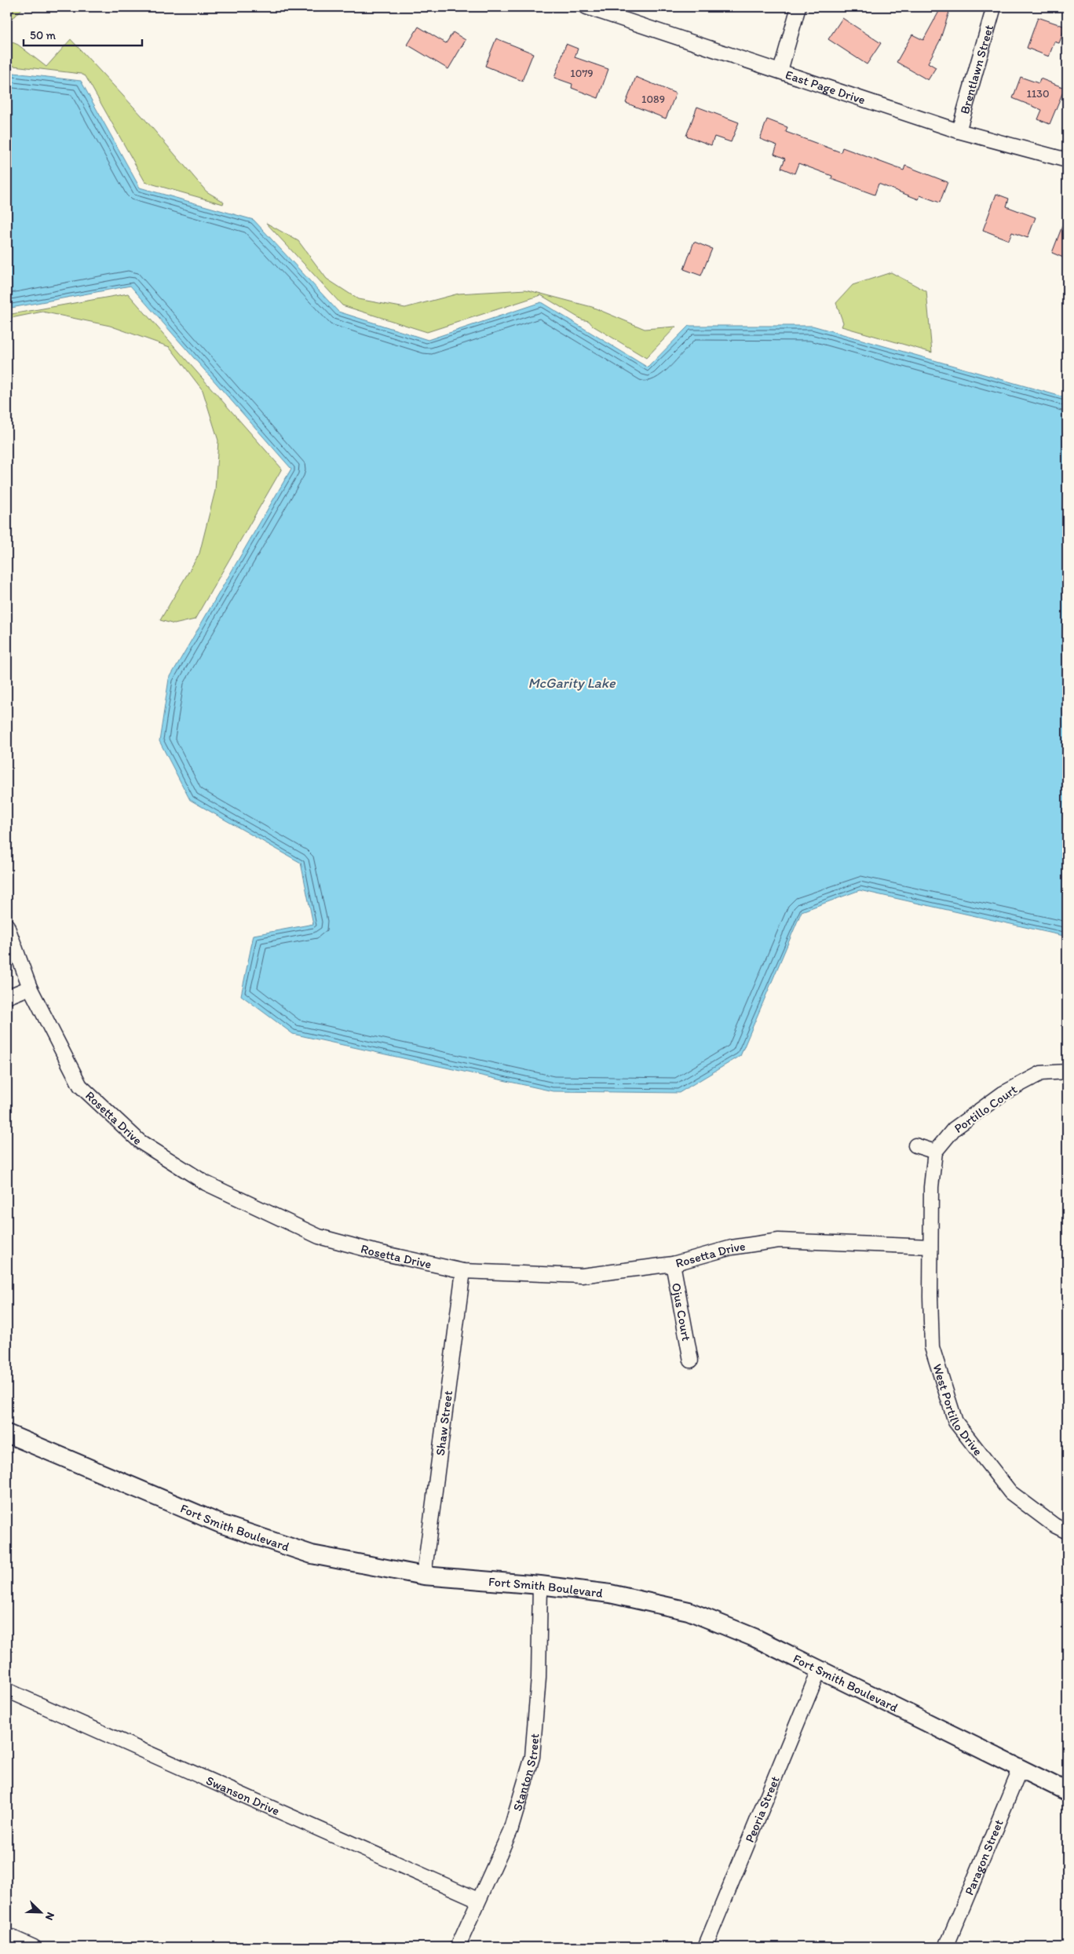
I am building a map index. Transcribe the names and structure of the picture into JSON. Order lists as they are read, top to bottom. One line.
{"streets":{"street":["Brentlawn Street","East Page Drive","Portillo Court","Rosetta Drive","Ojus Court","West Portillo Drive","Shaw Street","Fort Smith Boulevard","Stanton Street","Swanson Drive","Peoria Street","Paragon Street"]},"crossings":[["Brentlawn Street","East Page Drive"],["Rosetta Drive","Ojus Court"],["Rosetta Drive","West Portillo Drive"],["Rosetta Drive","Shaw Street"],["Shaw Street","Fort Smith Boulevard"],["Fort Smith Boulevard","Stanton Street"],["Fort Smith Boulevard","Peoria Street"],["Fort Smith Boulevard","Paragon Street"],["Stanton Street","Swanson Drive"]],"water":["McGarity Lake"],"house_numbers":["1079","1130","1089"],"scale_bar":"50 m","north":"bottom right"}
